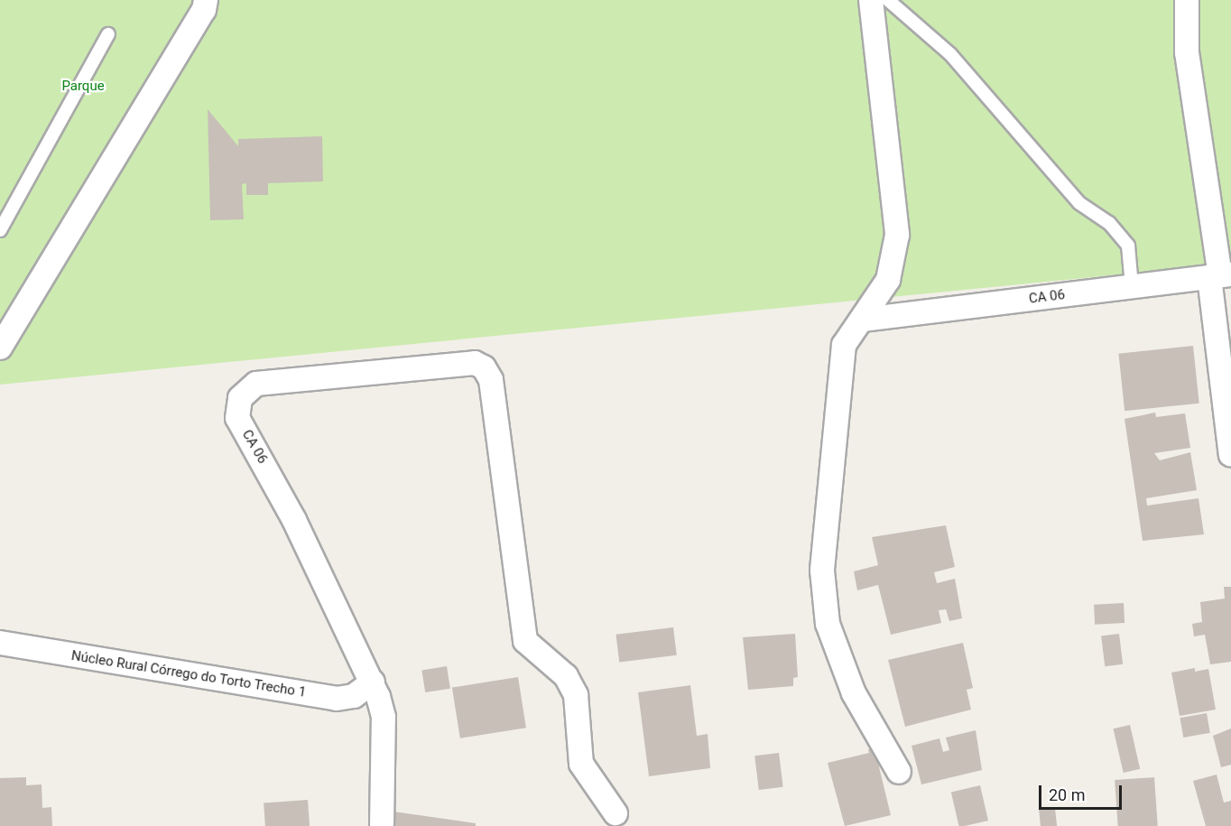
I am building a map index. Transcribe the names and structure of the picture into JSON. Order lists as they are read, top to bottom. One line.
{"streets":{"street":["CA 06","Núcleo Rural Córrego do Torto Trecho 1"]},"crossings":[["CA 06","Núcleo Rural Córrego do Torto Trecho 1"]],"parks":["Parque"],"scale_bar":"20 m"}
